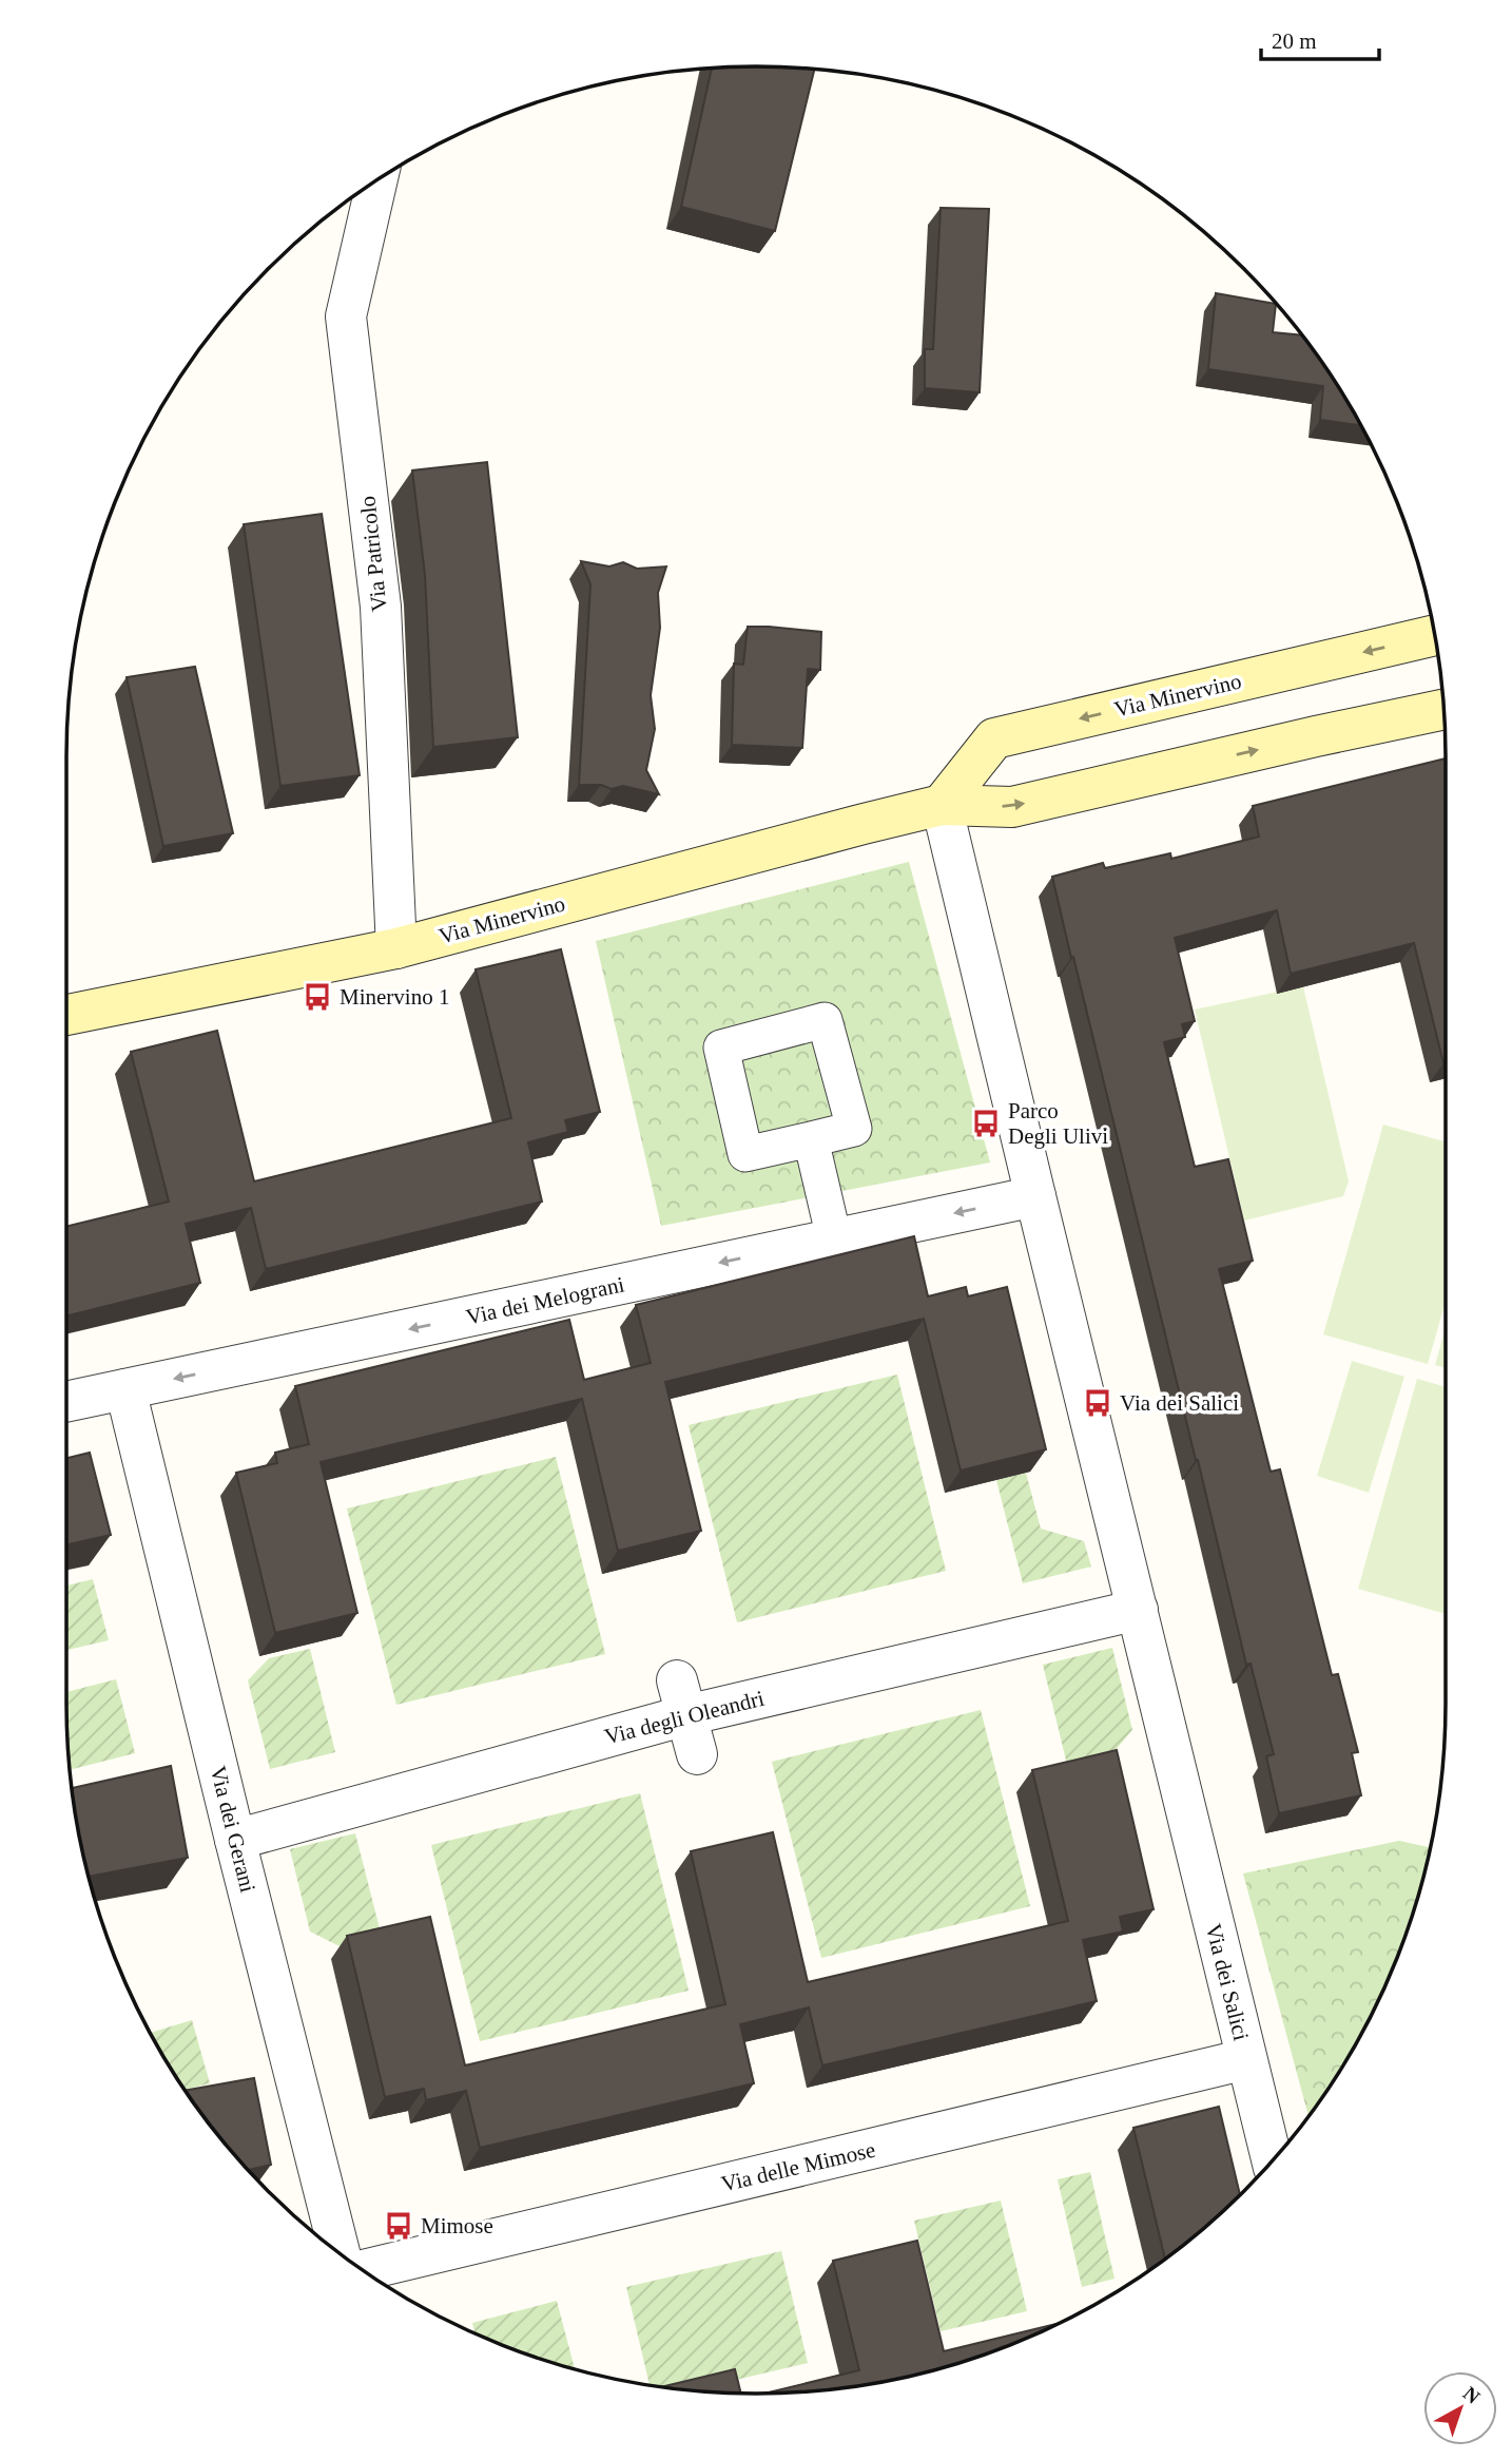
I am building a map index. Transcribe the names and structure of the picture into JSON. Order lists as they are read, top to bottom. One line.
{"streets":{"main road":["Via Minervino"],"street":["Via Patricolo","Via dei Melograni","Via degli Oleandri","Via dei Gerani","Via dei Salici","Via delle Mimose"]},"crossings":[["Via Patricolo","Via Minervino"],["Via Minervino","Via dei Salici"],["Via dei Melograni","Via dei Gerani"],["Via dei Melograni","Via dei Salici"],["Via degli Oleandri","Via dei Gerani"],["Via degli Oleandri","Via dei Salici"],["Via dei Salici","Via delle Mimose"]],"one_way":["Via dei Melograni"],"places":{"bus stop":["Minervino 1","Parco Degli Ulivi","Via dei Salici","Mimose"]},"scale_bar":"20 m","north":"top right"}
